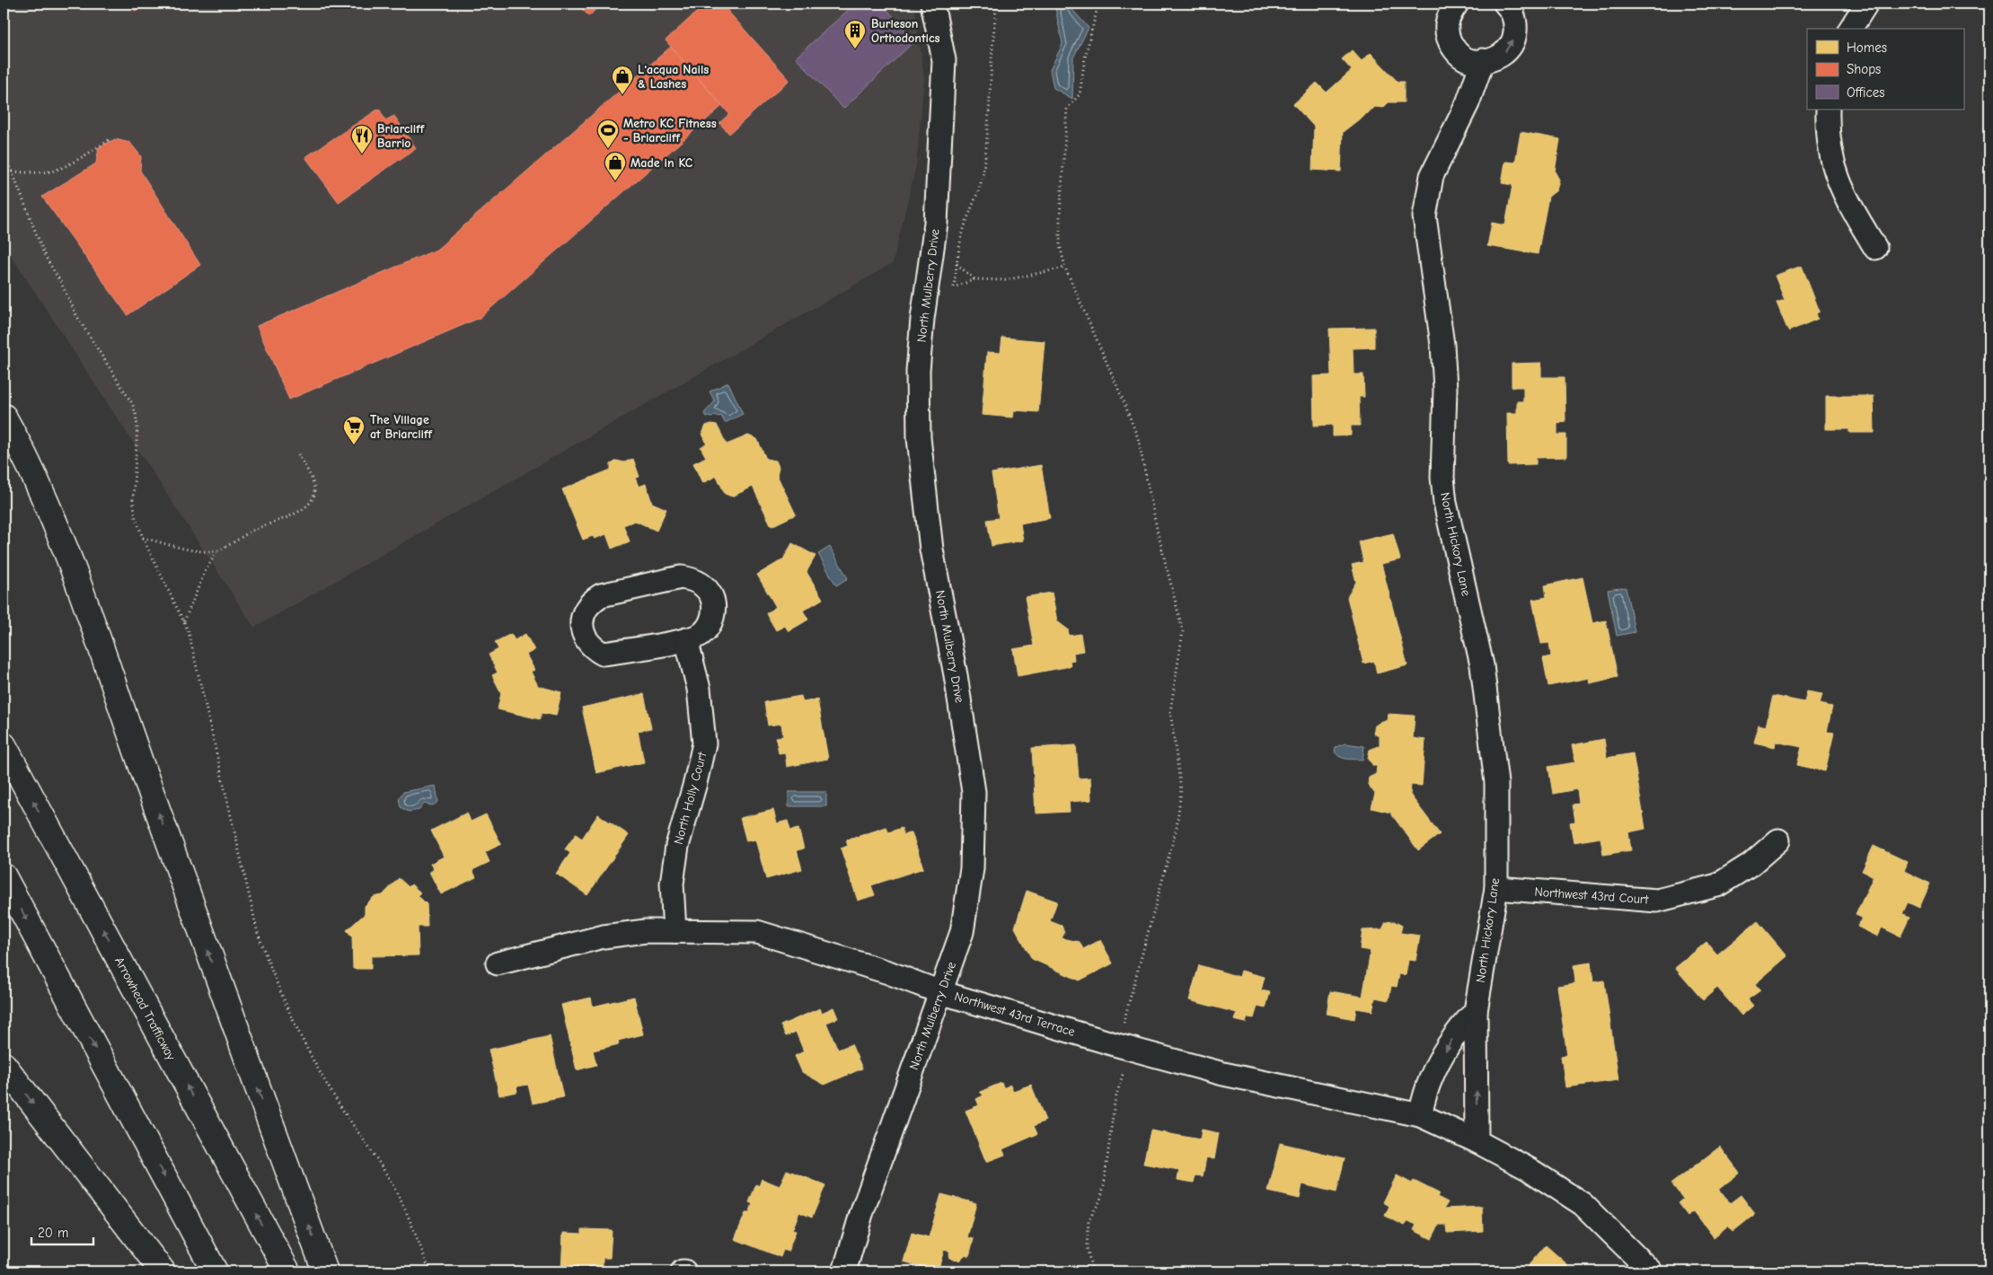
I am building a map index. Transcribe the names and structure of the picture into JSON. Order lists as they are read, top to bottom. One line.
{"streets":{"highway":["Arrowhead Trafficway"],"street":["North Mulberry Drive","North Hickory Lane","North Holly Court","Northwest 43rd Court","Northwest 43rd Terrace"]},"crossings":[["North Mulberry Drive","Northwest 43rd Terrace"],["North Hickory Lane","Northwest 43rd Court"],["North Hickory Lane","Northwest 43rd Terrace"],["North Holly Court","Northwest 43rd Terrace"]],"places":{"building":["Burleson Orthodontics"],"shop":["L'acqua Nails & Lashes","Made in KC"],"sports":["Metro KC Fitness - Briarcliff"],"restaurant":["Briarcliff Barrio"],"supermarket":["The Village at Briarcliff"]},"legend":["Homes","Shops","Offices"],"scale_bar":"20 m"}
